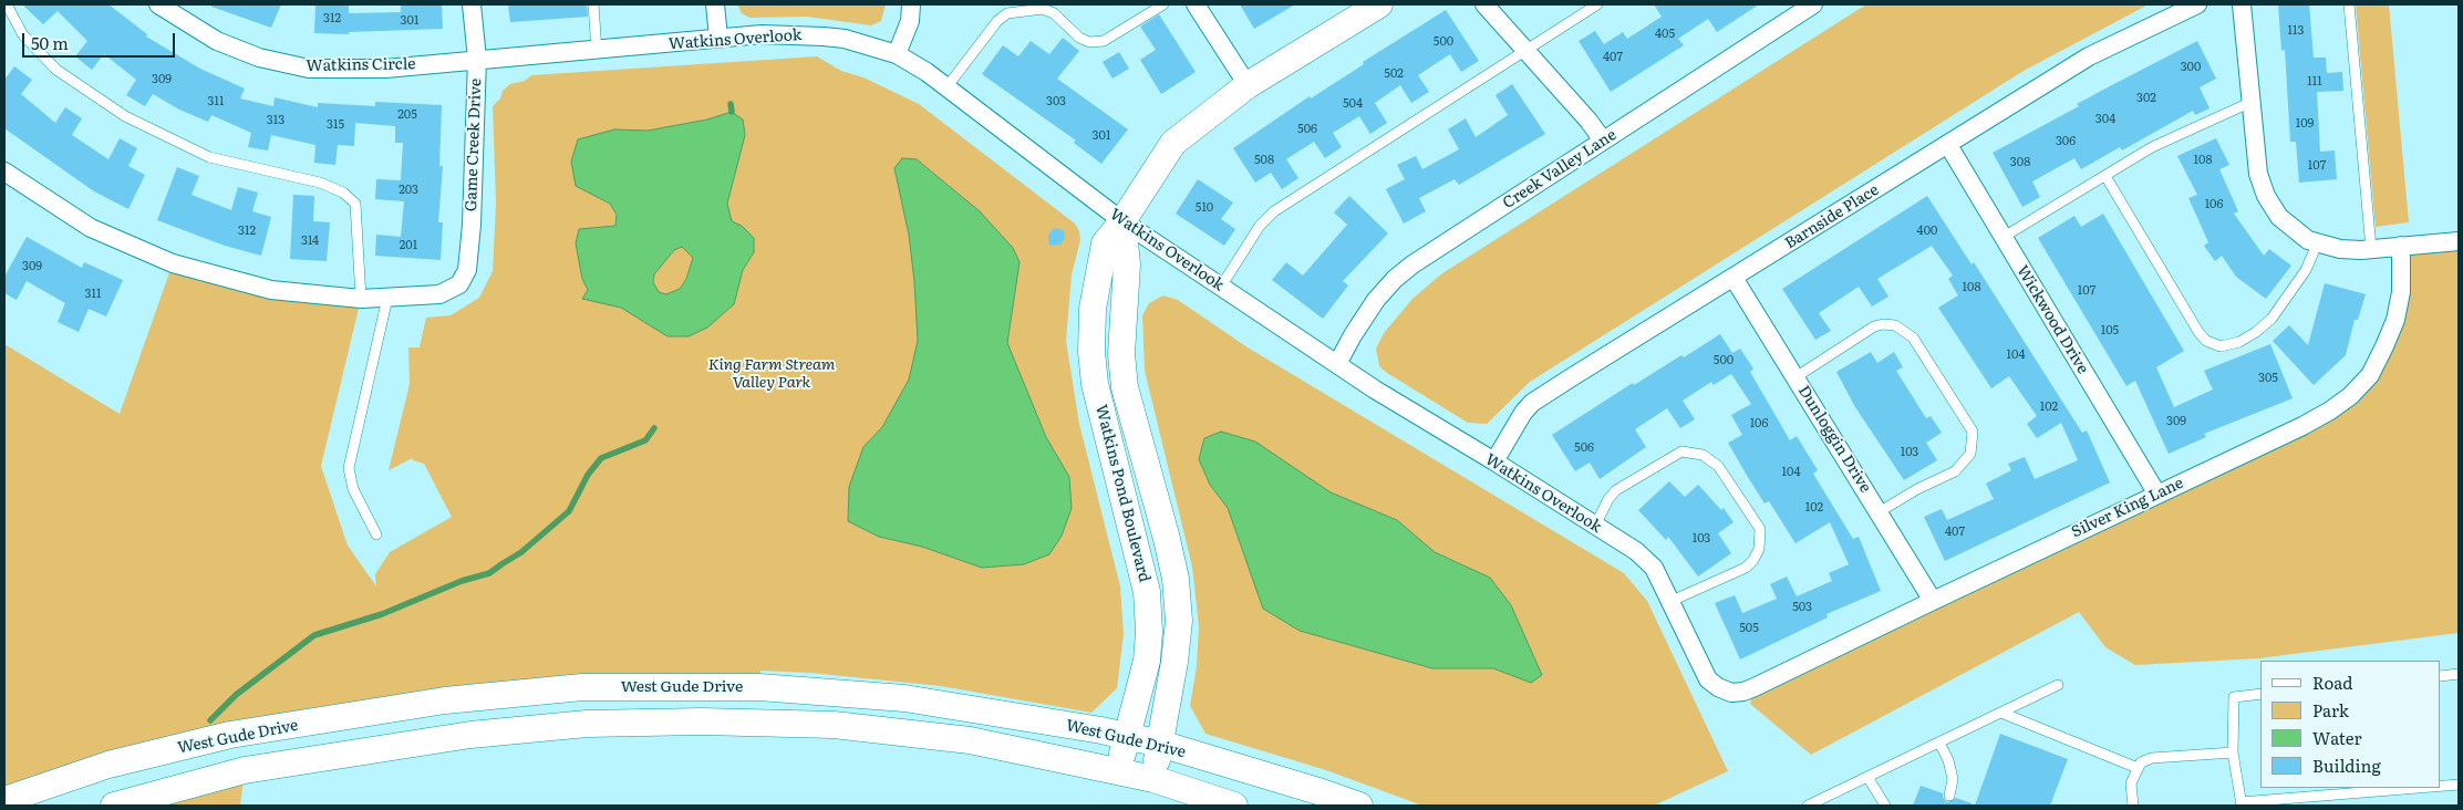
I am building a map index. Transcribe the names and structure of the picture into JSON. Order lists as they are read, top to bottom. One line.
{"streets":{"main road":["Watkins Pond Boulevard","West Gude Drive"],"street":["Watkins Overlook","Watkins Circle","Game Creek Drive","Creek Valley Lane","Barnside Place","Wickwood Drive","Dunloggin Drive","Silver King Lane"]},"crossings":[["Watkins Overlook","Watkins Circle"],["Watkins Overlook","Game Creek Drive"],["Watkins Overlook","Creek Valley Lane"],["Watkins Overlook","Barnside Place"],["Watkins Overlook","Watkins Pond Boulevard"],["Watkins Overlook","Silver King Lane"],["Watkins Circle","Game Creek Drive"],["Barnside Place","Wickwood Drive"],["Barnside Place","Dunloggin Drive"],["Wickwood Drive","Silver King Lane"],["Dunloggin Drive","Silver King Lane"],["Watkins Pond Boulevard","West Gude Drive"]],"parks":["King Farm Stream Valley Park"],"house_numbers":["312","301","113","405","500","407","300","502","309","111","302","311","303","504","205","304","313","109","315","506","301","306","508","108","308","107","203","106","510","312","400","314","201","309","108","107","311","105","104","500","305","102","309","106","506","103","104","102","407","103","503","505"],"legend":["Road","Park","Water","Building"],"scale_bar":"50 m"}
